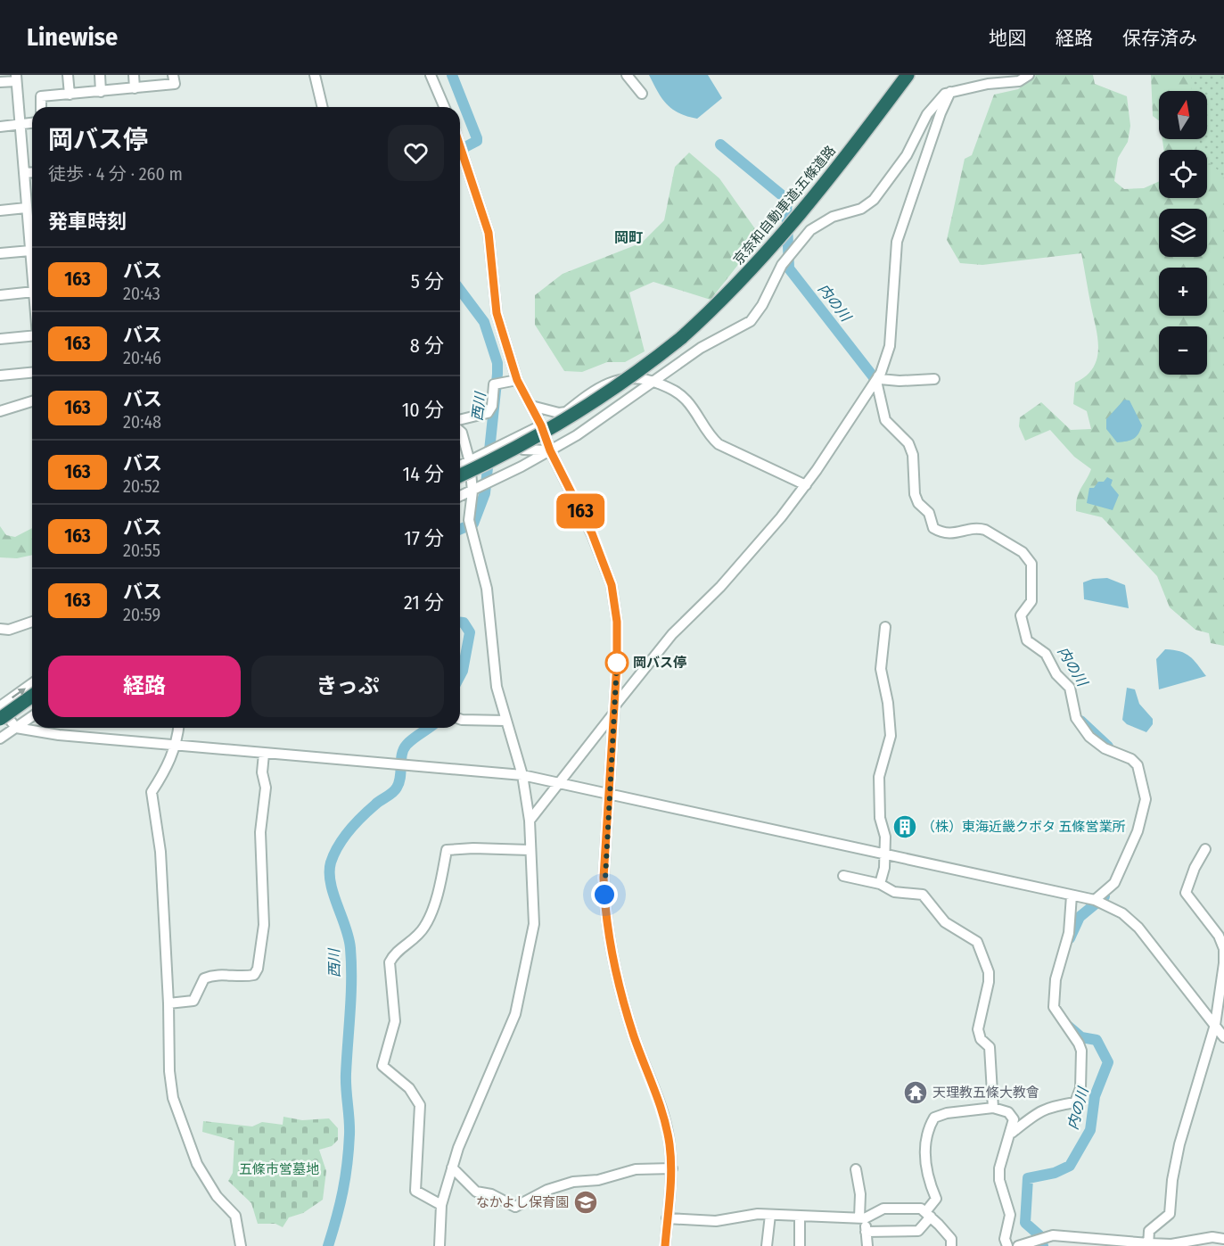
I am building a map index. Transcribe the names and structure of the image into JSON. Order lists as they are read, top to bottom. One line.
{"streets":{"highway":["京奈和自動車道;五條道路"]},"districts":["岡町"],"water":["内の川","西川"],"parks":["五條市営墓地"],"places":{"other":["岡バス停"],"building":["（株）東海近畿クボタ 五條営業所"],"temple":["天理教五條大教會"],"school or university":["なかよし保育園"]},"lines":["bus line 163"],"north":"top","page":{"header":"Linewise","nav":["地図","経路","保存済み"],"on_map":"163","map_buttons":["+","−"],"heading":[["岡バス停","徒歩 · 4 分 · 260 m"],"発車時刻"],"list":[{"mark":"163","name":"バス","note":"20:43","value":"5 分"},{"mark":"163","name":"バス","note":"20:46","value":"8 分"},{"mark":"163","name":"バス","note":"20:48","value":"10 分"},{"mark":"163","name":"バス","note":"20:52","value":"14 分"},{"mark":"163","name":"バス","note":"20:55","value":"17 分"},{"mark":"163","name":"バス","note":"20:59","value":"21 分"}],"buttons":["経路","きっぷ"]}}
